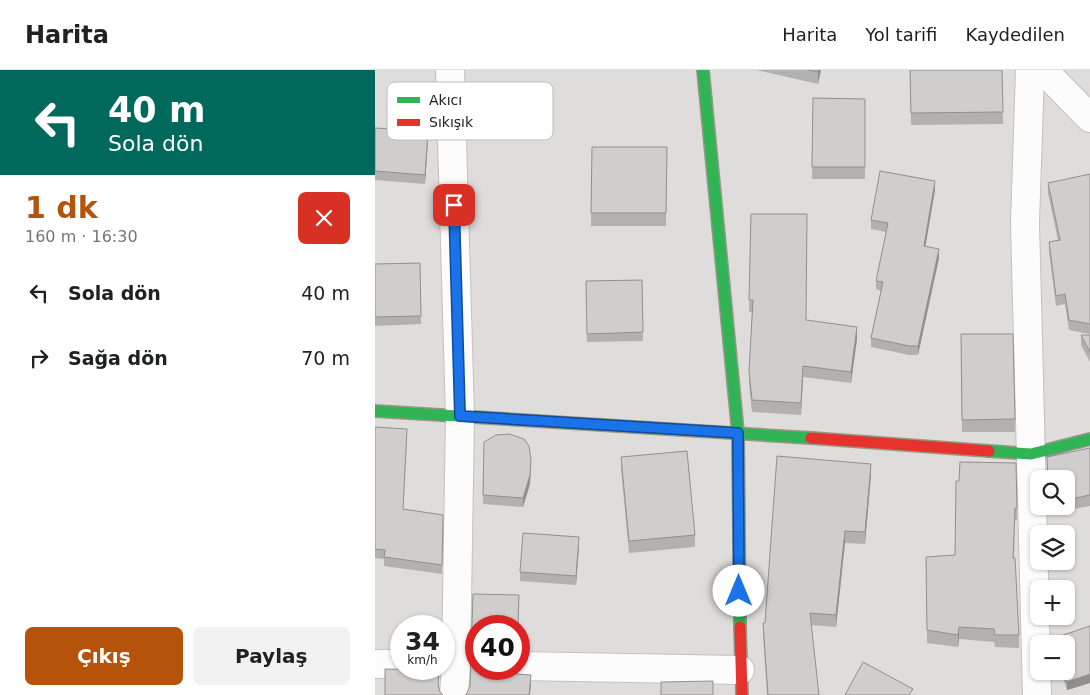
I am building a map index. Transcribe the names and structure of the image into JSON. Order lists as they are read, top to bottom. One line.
{"legend":["Akıcı","Sıkışık"],"page":{"header":"Harita","nav":["Harita","Yol tarifi","Kaydedilen"],"turn":["40 m","Sola dön"],"heading":["1 dk","160 m · 16:30"],"list":[{"name":"Sola dön","value":"40 m"},{"name":"Sağa dön","value":"70 m"}],"map_buttons":["+","−"],"speed":"34 km/h","limit":"40","buttons":["Çıkış","Paylaş"]}}
